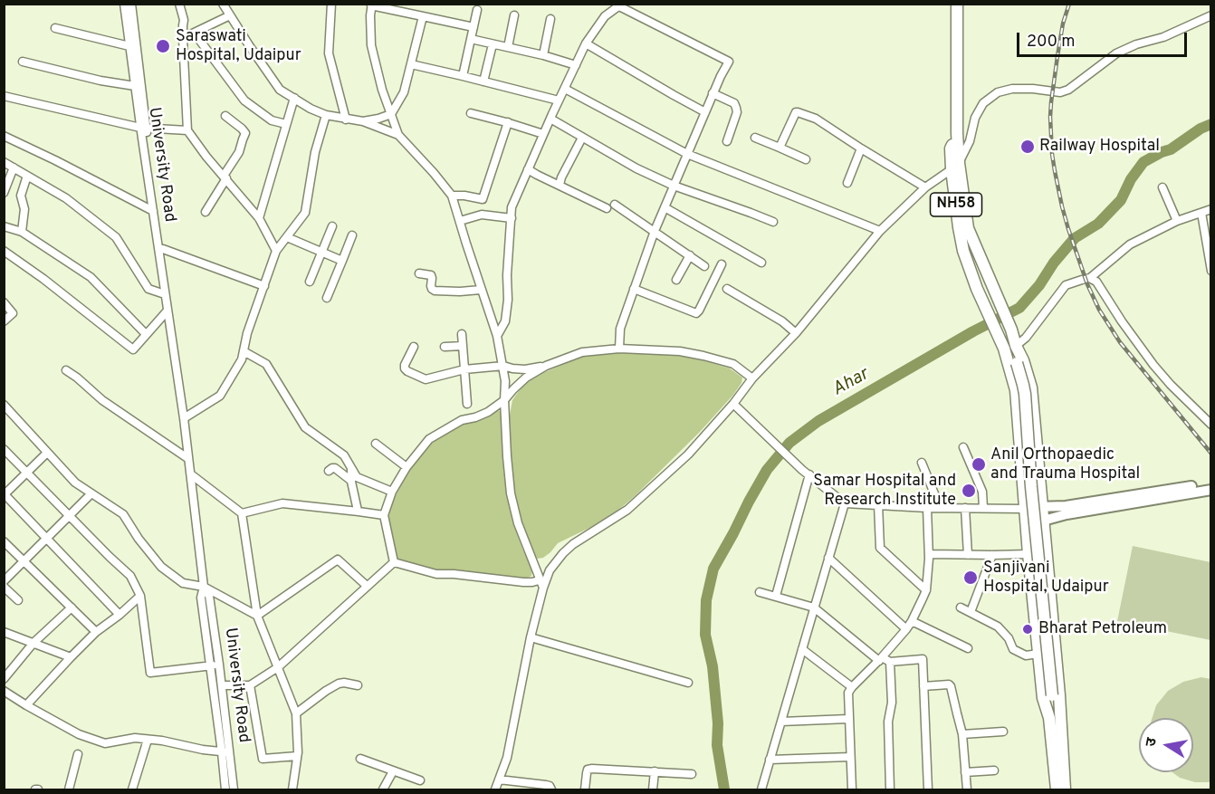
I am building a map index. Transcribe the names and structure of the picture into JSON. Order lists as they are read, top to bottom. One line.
{"streets":{"highway":["NH58"],"street":["University Road"]},"water":["Ahar"],"places":["Saraswati Hospital, Udaipur","Railway Hospital","Anil Orthopaedic and Trauma Hospital","Samar Hospital and Research Institute","Sanjivani Hospital, Udaipur","Bharat Petroleum"],"scale_bar":"200 m","north":"left"}
